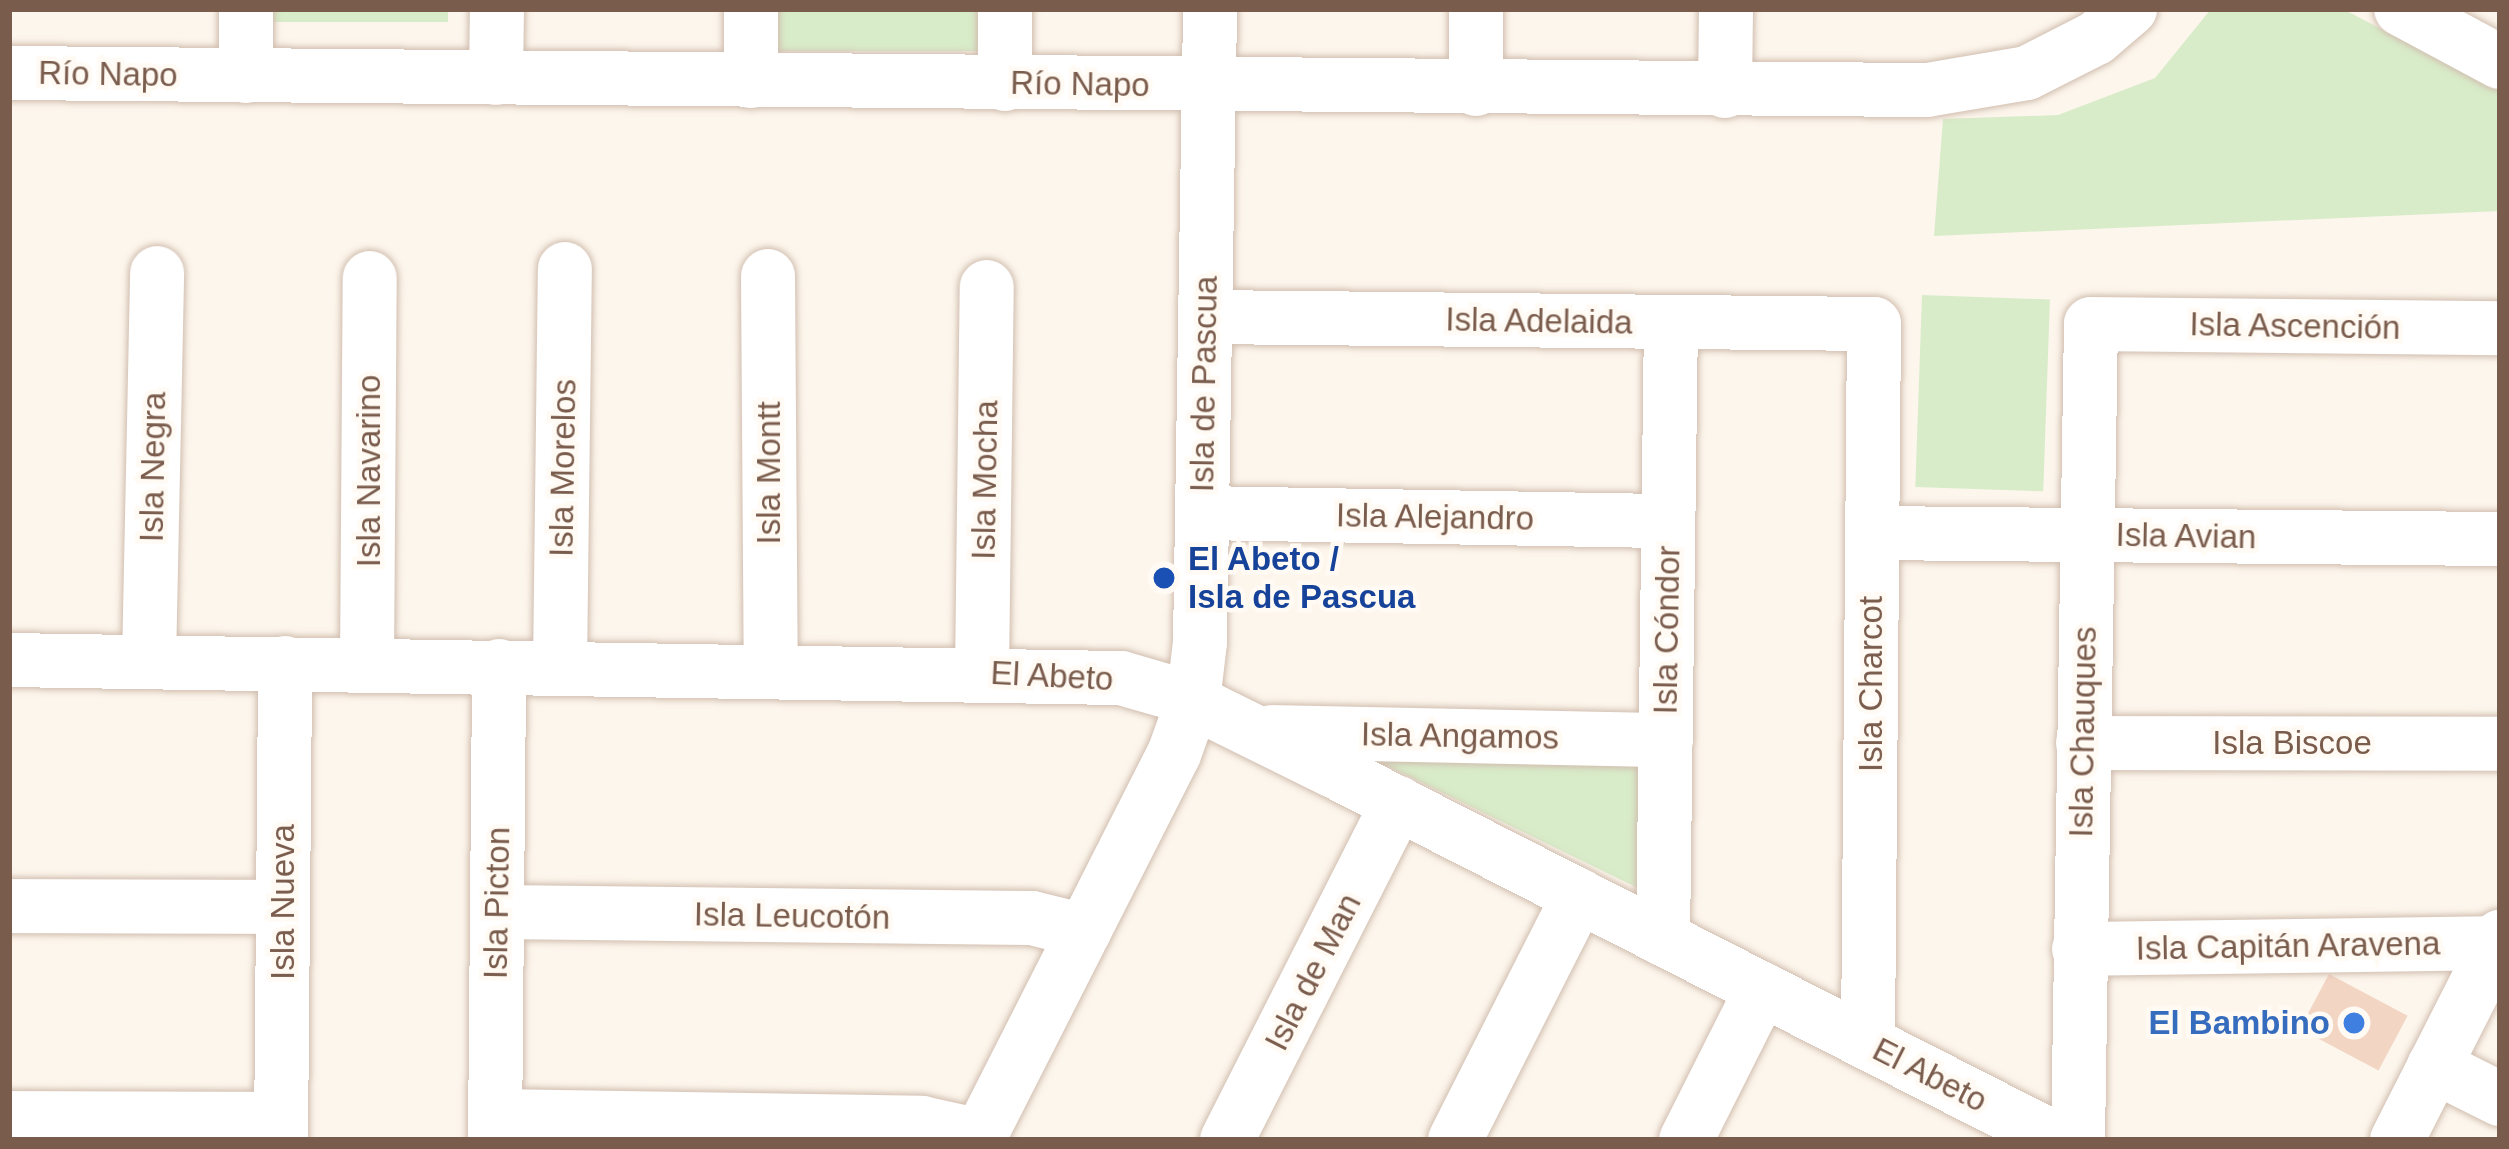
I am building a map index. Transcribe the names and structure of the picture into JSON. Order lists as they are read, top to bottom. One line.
{"streets":{"street":["Río Napo","Isla Adelaida","Isla Ascención","Isla de Pascua","Isla Negra","Isla Morelos","Isla Navarino","Isla Montt","Isla Mocha","Isla Alejandro","Isla Avian","Isla Cóndor","El Abeto","Isla Charcot","Isla Chauques","Isla Angamos","Isla Biscoe","Isla Nueva","Isla Picton","Isla Leucotón","Isla Capitán Aravena","Isla de Man"]},"crossings":[["Río Napo","Isla de Pascua"],["Isla Adelaida","Isla de Pascua"],["Isla Adelaida","Isla Cóndor"],["Isla Adelaida","Isla Charcot"],["Isla Ascención","Isla Chauques"],["Isla de Pascua","Isla Alejandro"],["Isla de Pascua","El Abeto"],["Isla de Pascua","Isla Leucotón"],["Isla Negra","El Abeto"],["Isla Morelos","El Abeto"],["Isla Navarino","El Abeto"],["Isla Montt","El Abeto"],["Isla Mocha","El Abeto"],["Isla Alejandro","Isla Cóndor"],["Isla Avian","Isla Charcot"],["Isla Avian","Isla Chauques"],["Isla Cóndor","El Abeto"],["Isla Cóndor","Isla Angamos"],["El Abeto","Isla Charcot"],["El Abeto","Isla Angamos"],["El Abeto","Isla Nueva"],["El Abeto","Isla Picton"],["El Abeto","Isla de Man"],["Isla Chauques","Isla Biscoe"],["Isla Chauques","Isla Capitán Aravena"],["Isla Picton","Isla Leucotón"]],"places":["El Abeto / Isla de Pascua","El Bambino"]}
